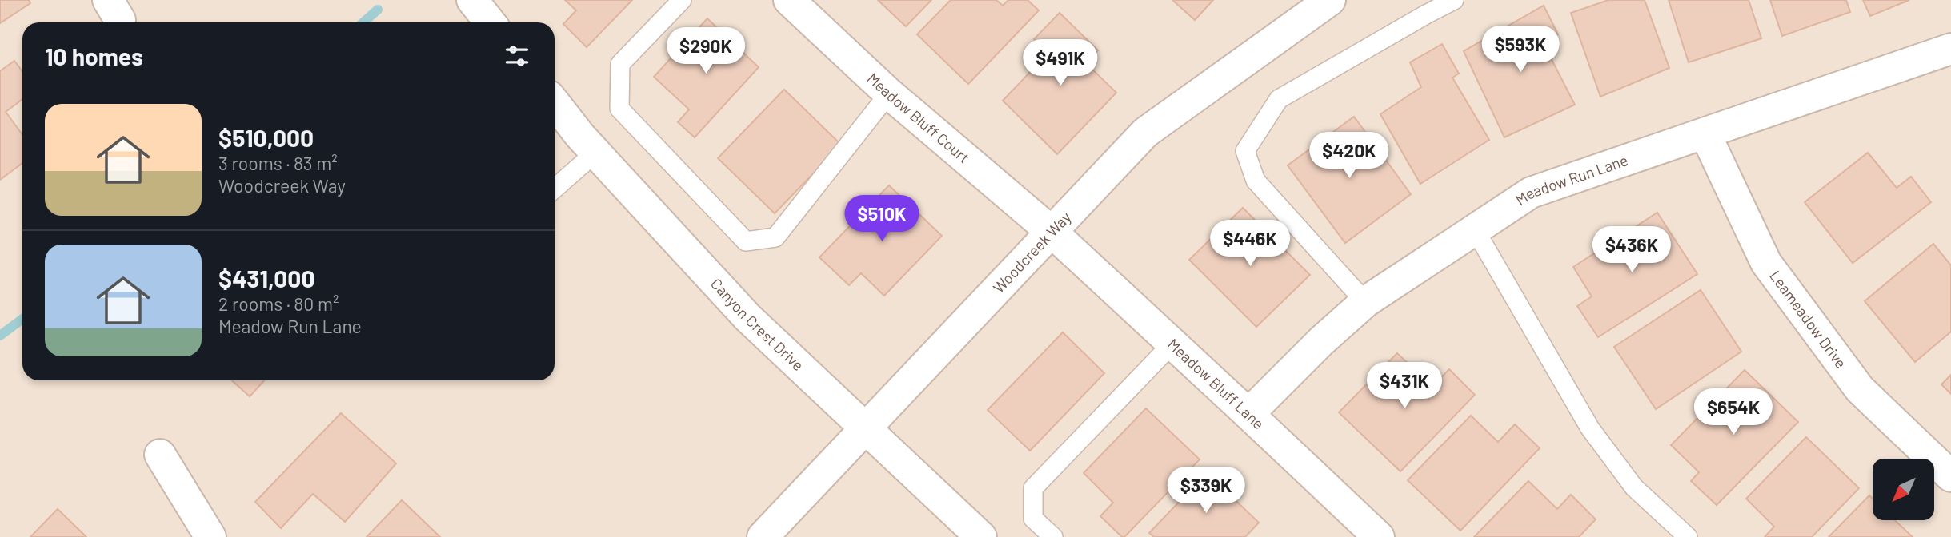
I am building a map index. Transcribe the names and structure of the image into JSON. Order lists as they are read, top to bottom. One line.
{"streets":{"street":["Meadow Bluff Court","Meadow Run Lane","Woodcreek Way","Leameadow Drive","Canyon Crest Drive","Meadow Bluff Lane"]},"crossings":[["Meadow Bluff Court","Woodcreek Way"],["Meadow Bluff Court","Meadow Bluff Lane"],["Meadow Run Lane","Leameadow Drive"],["Meadow Run Lane","Meadow Bluff Lane"],["Woodcreek Way","Canyon Crest Drive"],["Woodcreek Way","Meadow Bluff Lane"]],"north":"bottom left","page":{"heading":"10 homes","price":["$593K","$290K","$491K","$420K","$510K","$446K","$436K","$431K","$654K","$339K"],"list":[{"name":"$510,000","note":"3 rooms · 83 m² · Woodcreek Way"},{"name":"$431,000","note":"2 rooms · 80 m² · Meadow Run Lane"}]}}
